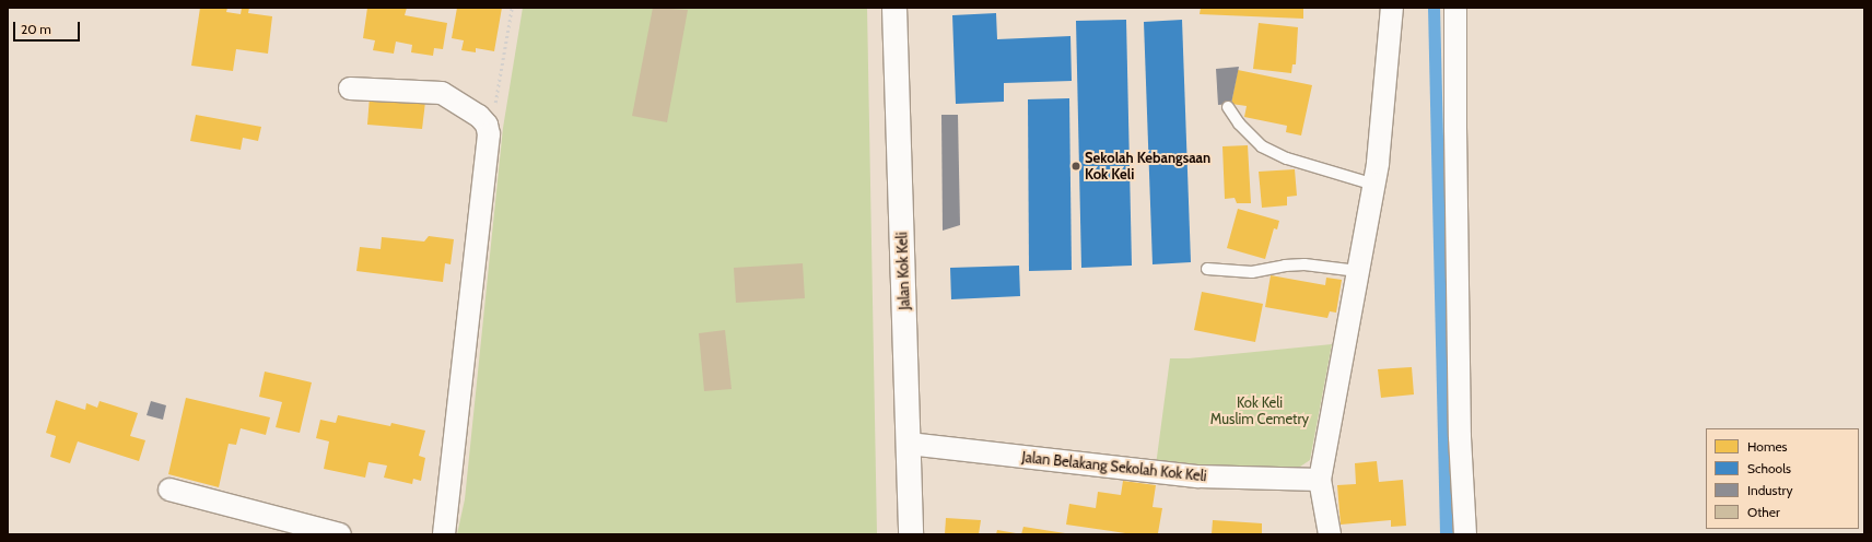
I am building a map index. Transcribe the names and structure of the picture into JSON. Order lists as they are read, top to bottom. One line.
{"streets":{"street":["Jalan Kok Keli","Jalan Belakang Sekolah Kok Keli"]},"crossings":[["Jalan Kok Keli","Jalan Belakang Sekolah Kok Keli"]],"parks":["Kok Keli Muslim Cemetry"],"places":["Sekolah Kebangsaan Kok Keli"],"legend":["Homes","Schools","Industry","Other"],"scale_bar":"20 m"}
